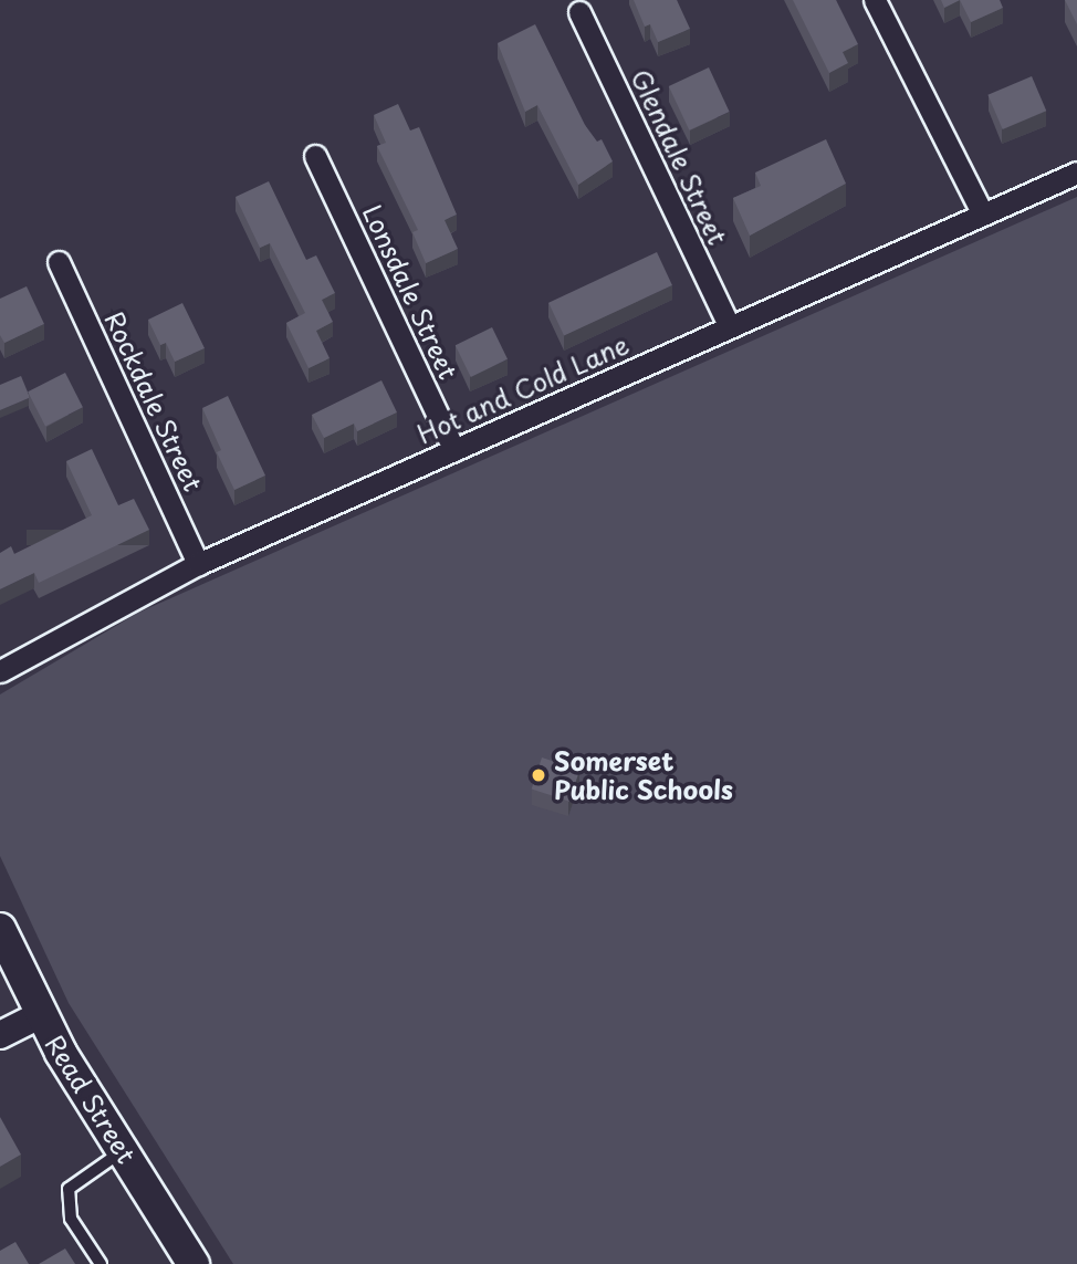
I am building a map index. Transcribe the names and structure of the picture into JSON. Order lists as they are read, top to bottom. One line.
{"streets":{"main road":["Read Street"],"street":["Glendale Street","Lonsdale Street","Hot and Cold Lane","Rockdale Street"]},"crossings":[["Glendale Street","Hot and Cold Lane"],["Lonsdale Street","Hot and Cold Lane"],["Hot and Cold Lane","Rockdale Street"]],"places":["Somerset Public Schools"]}
